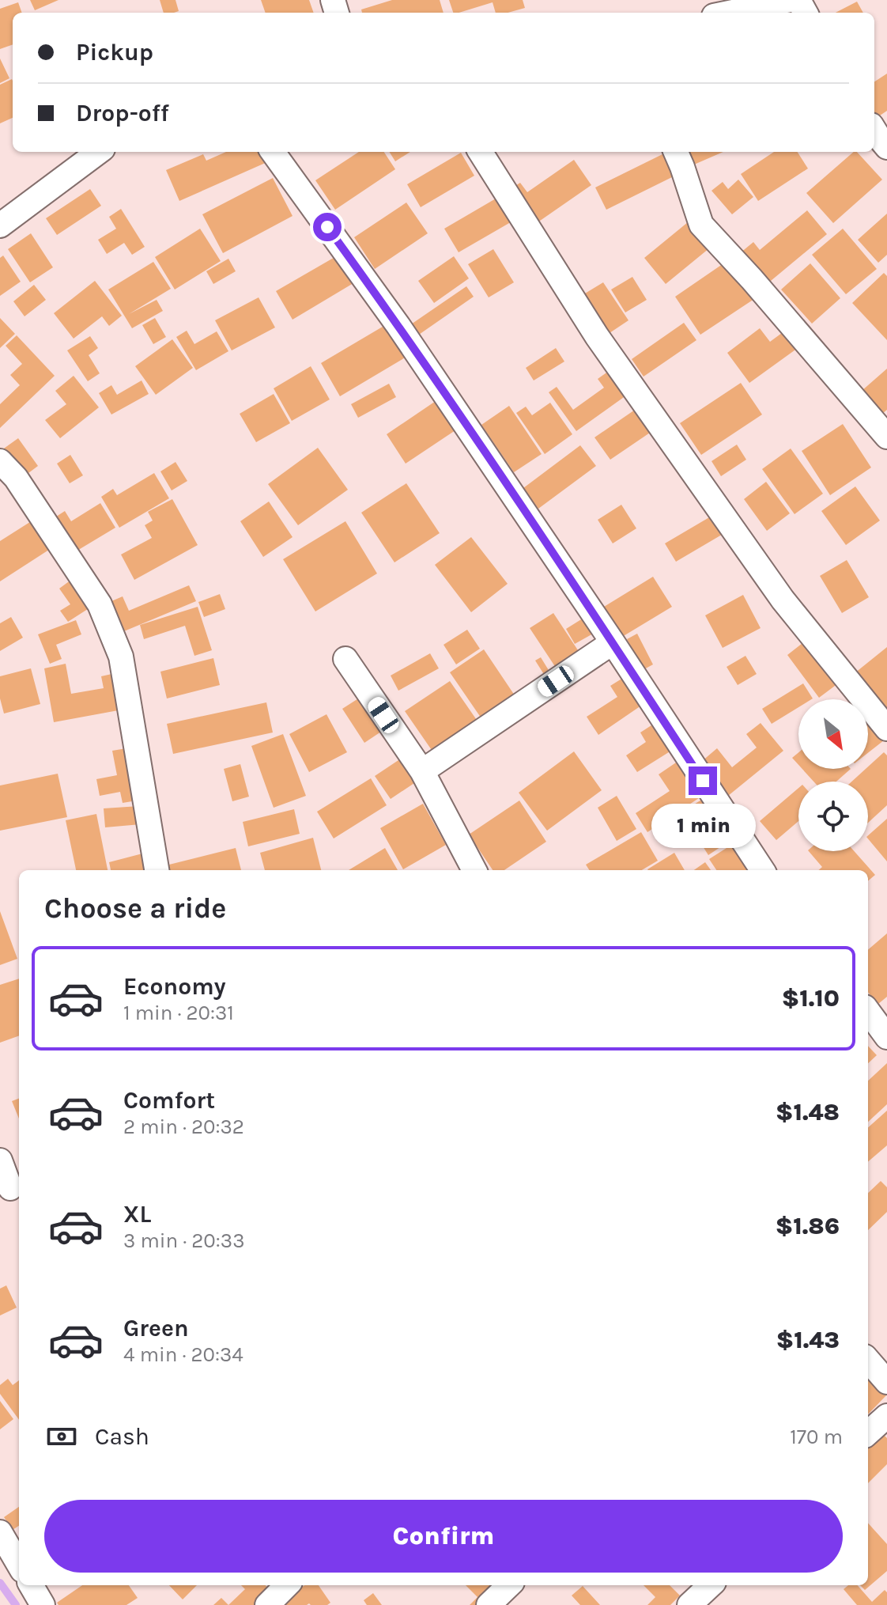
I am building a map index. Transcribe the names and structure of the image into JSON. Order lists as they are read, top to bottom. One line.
{"north":"bottom right","page":{"banner":["Pickup","Drop-off"],"bubble":"1 min","heading":"Choose a ride","list":[{"name":"Economy","note":"1 min · 20:31","value":"$1.10"},{"name":"Comfort","note":"2 min · 20:32","value":"$1.48"},{"name":"XL","note":"3 min · 20:33","value":"$1.86"},{"name":"Green","note":"4 min · 20:34","value":"$1.43"}],"pay":["Cash","170 m"],"buttons":"Confirm"}}
